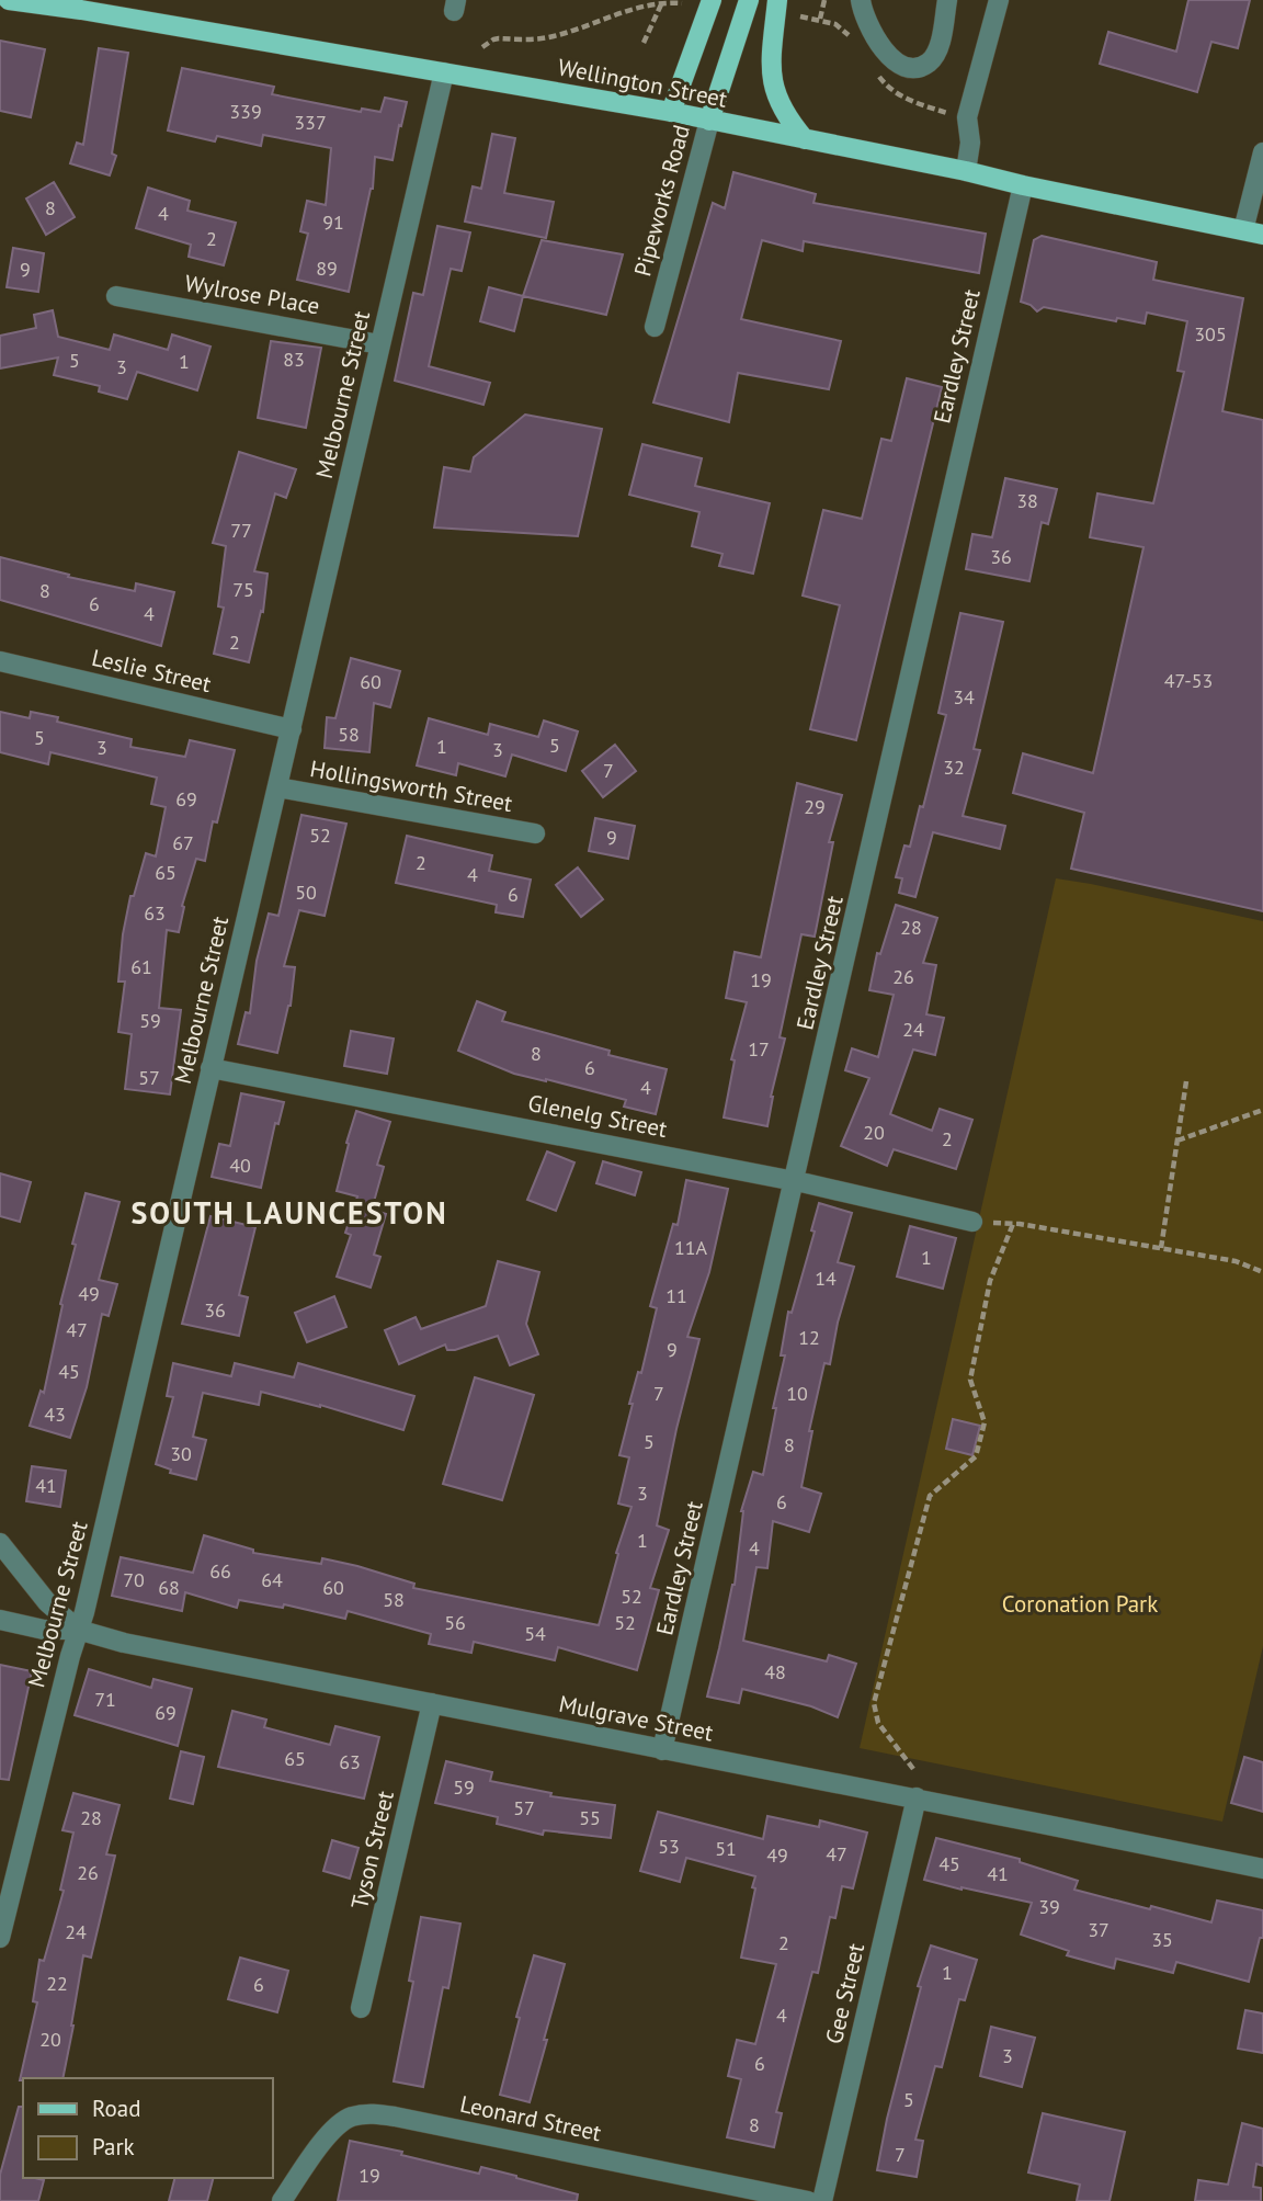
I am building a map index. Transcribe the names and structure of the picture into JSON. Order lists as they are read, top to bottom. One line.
{"streets":{"main road":["Wellington Street","Pipeworks Road"],"street":["Wylrose Place","Eardley Street","Melbourne Street","Leslie Street","Hollingsworth Street","Glenelg Street","Mulgrave Street","Tyson Street","Gee Street","Leonard Street"]},"crossings":[["Wellington Street","Pipeworks Road"],["Wellington Street","Eardley Street"],["Wellington Street","Melbourne Street"],["Wylrose Place","Melbourne Street"],["Eardley Street","Glenelg Street"],["Eardley Street","Mulgrave Street"],["Melbourne Street","Leslie Street"],["Melbourne Street","Hollingsworth Street"],["Melbourne Street","Glenelg Street"],["Melbourne Street","Mulgrave Street"],["Mulgrave Street","Tyson Street"],["Mulgrave Street","Gee Street"]],"districts":["SOUTH LAUNCESTON"],"parks":["Coronation Park"],"house_numbers":["339","337","8","4","91","2","89","9","305","83","5","1","3","38","77","36","75","8","6","4","2","47-53","60","34","58","5","5","1","3","3","32","7","69","29","52","9","67","2","65","4","50","6","63","28","61","26","19","59","24","17","8","6","57","4","20","2","40","11A","1","14","49","11","36","47","12","9","45","7","10","43","5","8","30","41","3","6","1","4","66","70","64","68","60","52","58","56","52","54","48","71","69","65","63","59","57","28","55","53","51","47","49","45","26","41","39","37","24","35","2","1","22","6","4","20","3","6","5","8","7","19"],"legend":["Road","Park"]}
